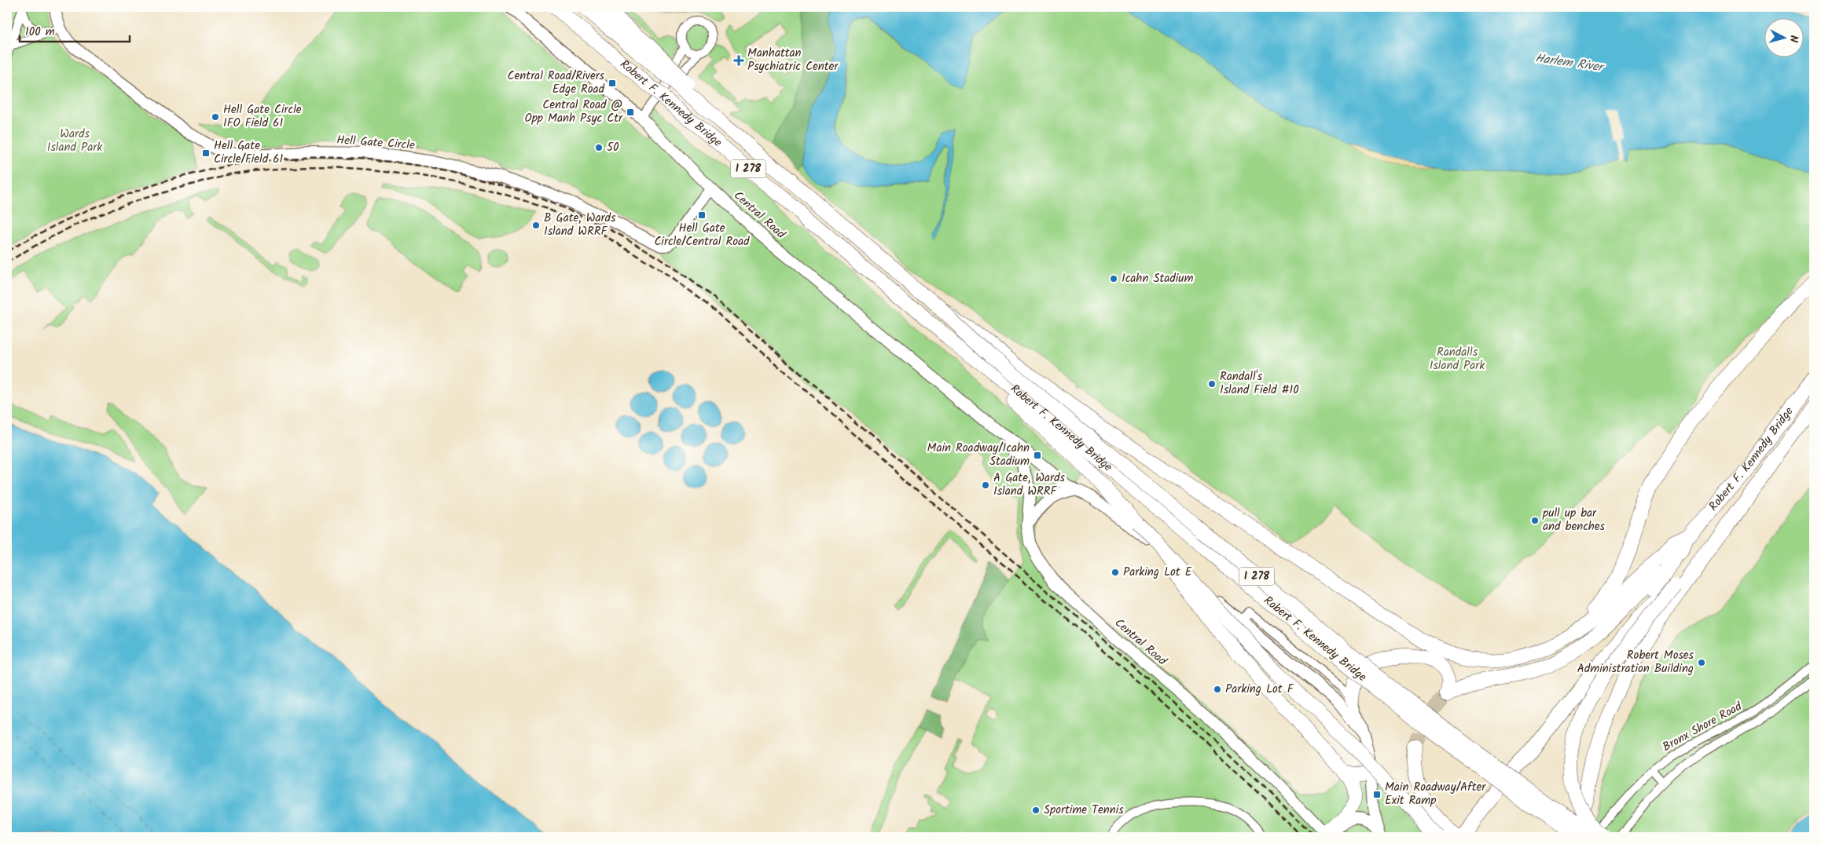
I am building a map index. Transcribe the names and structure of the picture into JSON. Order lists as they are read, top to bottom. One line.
{"streets":{"highway":["Robert F. Kennedy Bridge","I 278"],"street":["Hell Gate Circle","Central Road","Bronx Shore Road"]},"crossings":[["Robert F. Kennedy Bridge","Bronx Shore Road"],["Hell Gate Circle","Central Road"]],"water":["Harlem River"],"parks":["Wards Island Park","Randalls Island Park"],"places":{"health":["Manhattan Psychiatric Center"],"transit":["Central Road/Rivers Edge Road","Central Road @ Opp Manh Psyc Ctr","Hell Gate Circle/Field 61","Hell Gate Circle/Central Road","Main Roadway/Icahn Stadium","Main Roadway/After Exit Ramp"],"other":["Hell Gate Circle IFO Field 61","50","B Gate, Wards Island WRRF","Icahn Stadium","Randall's Island Field #10","A Gate, Wards Island WRRF","pull up bar and benches","Parking Lot E","Robert Moses Administration Building","Parking Lot F","Sportime Tennis"]},"scale_bar":"100 m","north":"right"}
